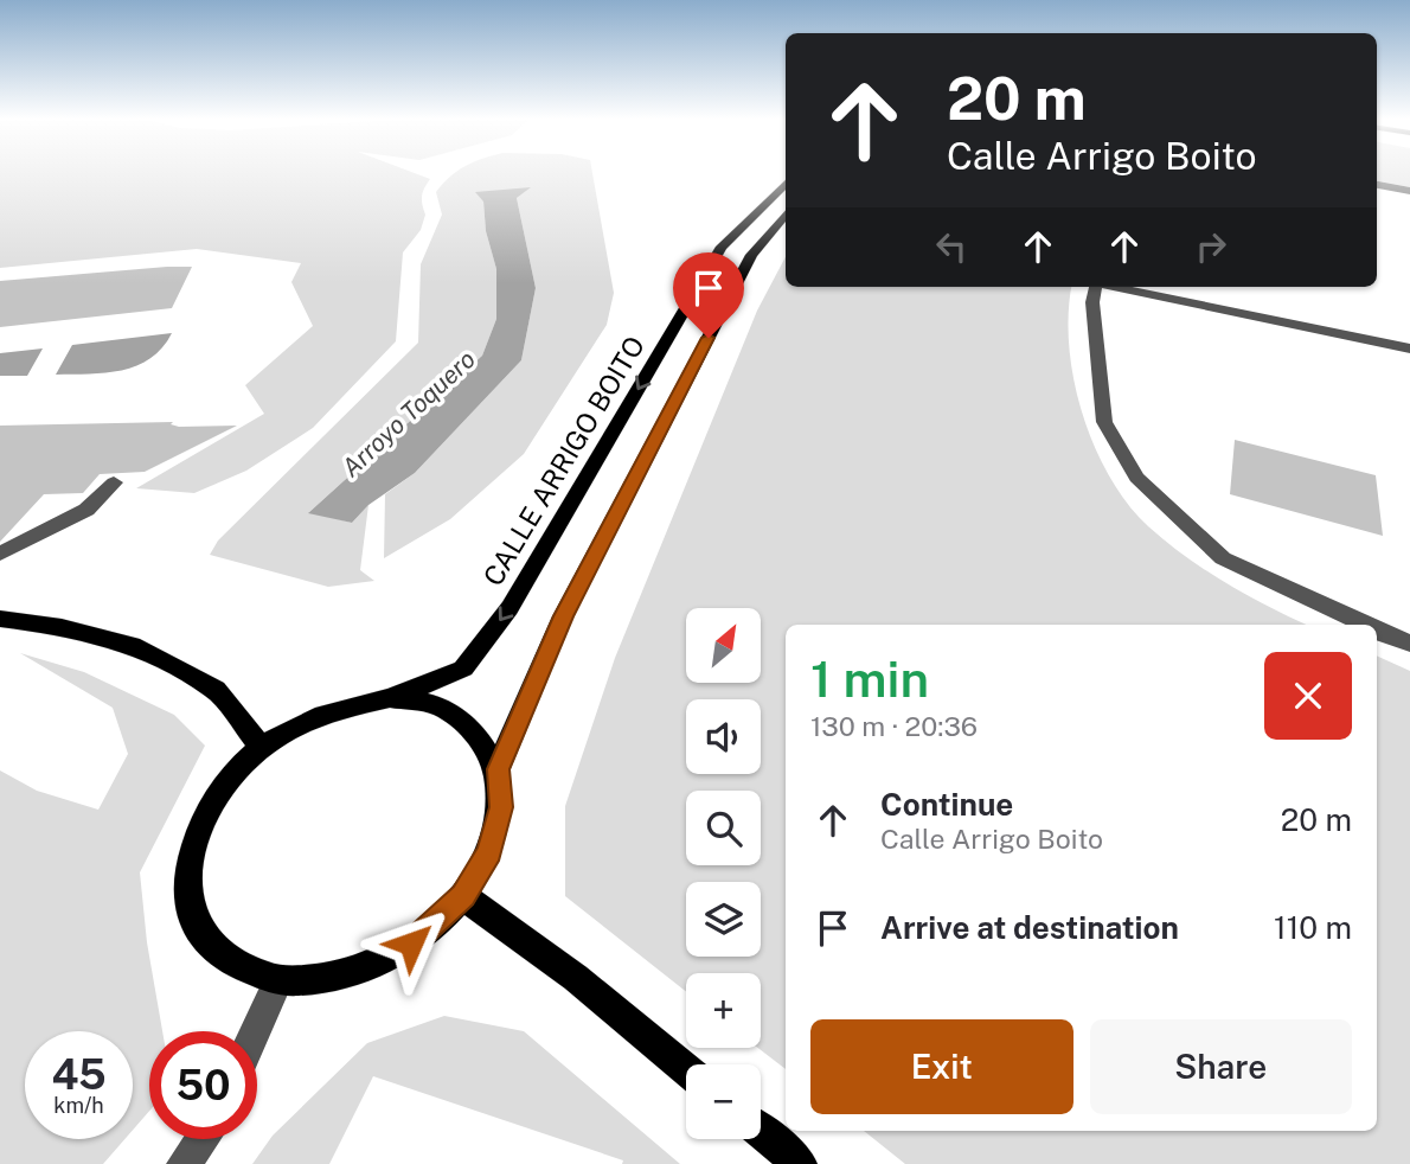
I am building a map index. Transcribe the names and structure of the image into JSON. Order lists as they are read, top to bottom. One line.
{"streets":{"main road":["CALLE ARRIGO BOITO"]},"water":["Arroyo Toquero"],"north":"top right","page":{"turn":["20 m","Calle Arrigo Boito"],"map_buttons":["+","−"],"heading":["1 min","130 m · 20:36"],"list":[{"name":"Continue","note":"Calle Arrigo Boito","value":"20 m"},{"name":"Arrive at destination","value":"110 m"}],"buttons":["Exit","Share"],"speed":"45 km/h","limit":"50"}}
